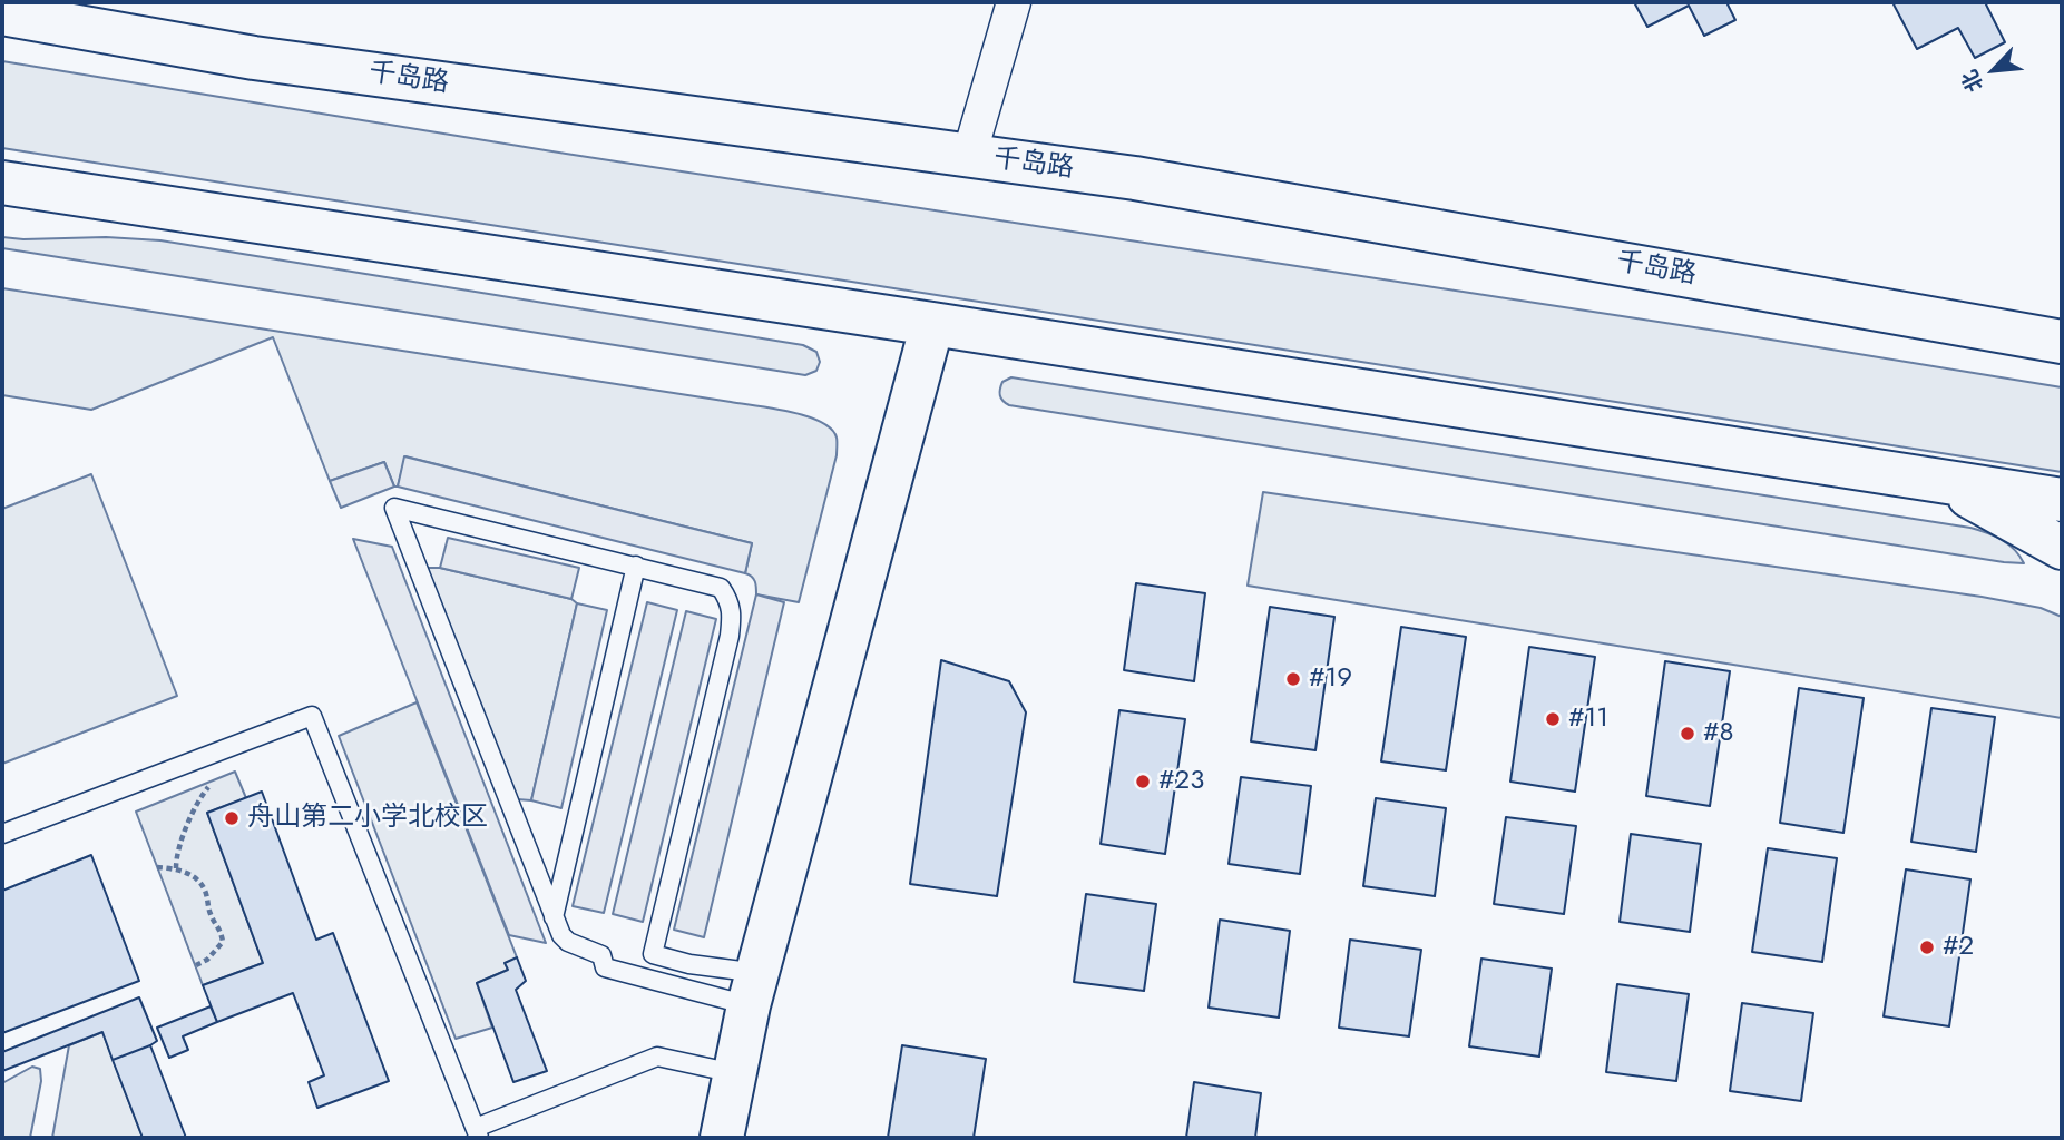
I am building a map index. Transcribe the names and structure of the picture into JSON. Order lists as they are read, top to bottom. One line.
{"streets":{"street":["千岛路"]},"places":["#19","#11","#8","#23","舟山第二小学北校区","#2"],"north":"bottom left"}
